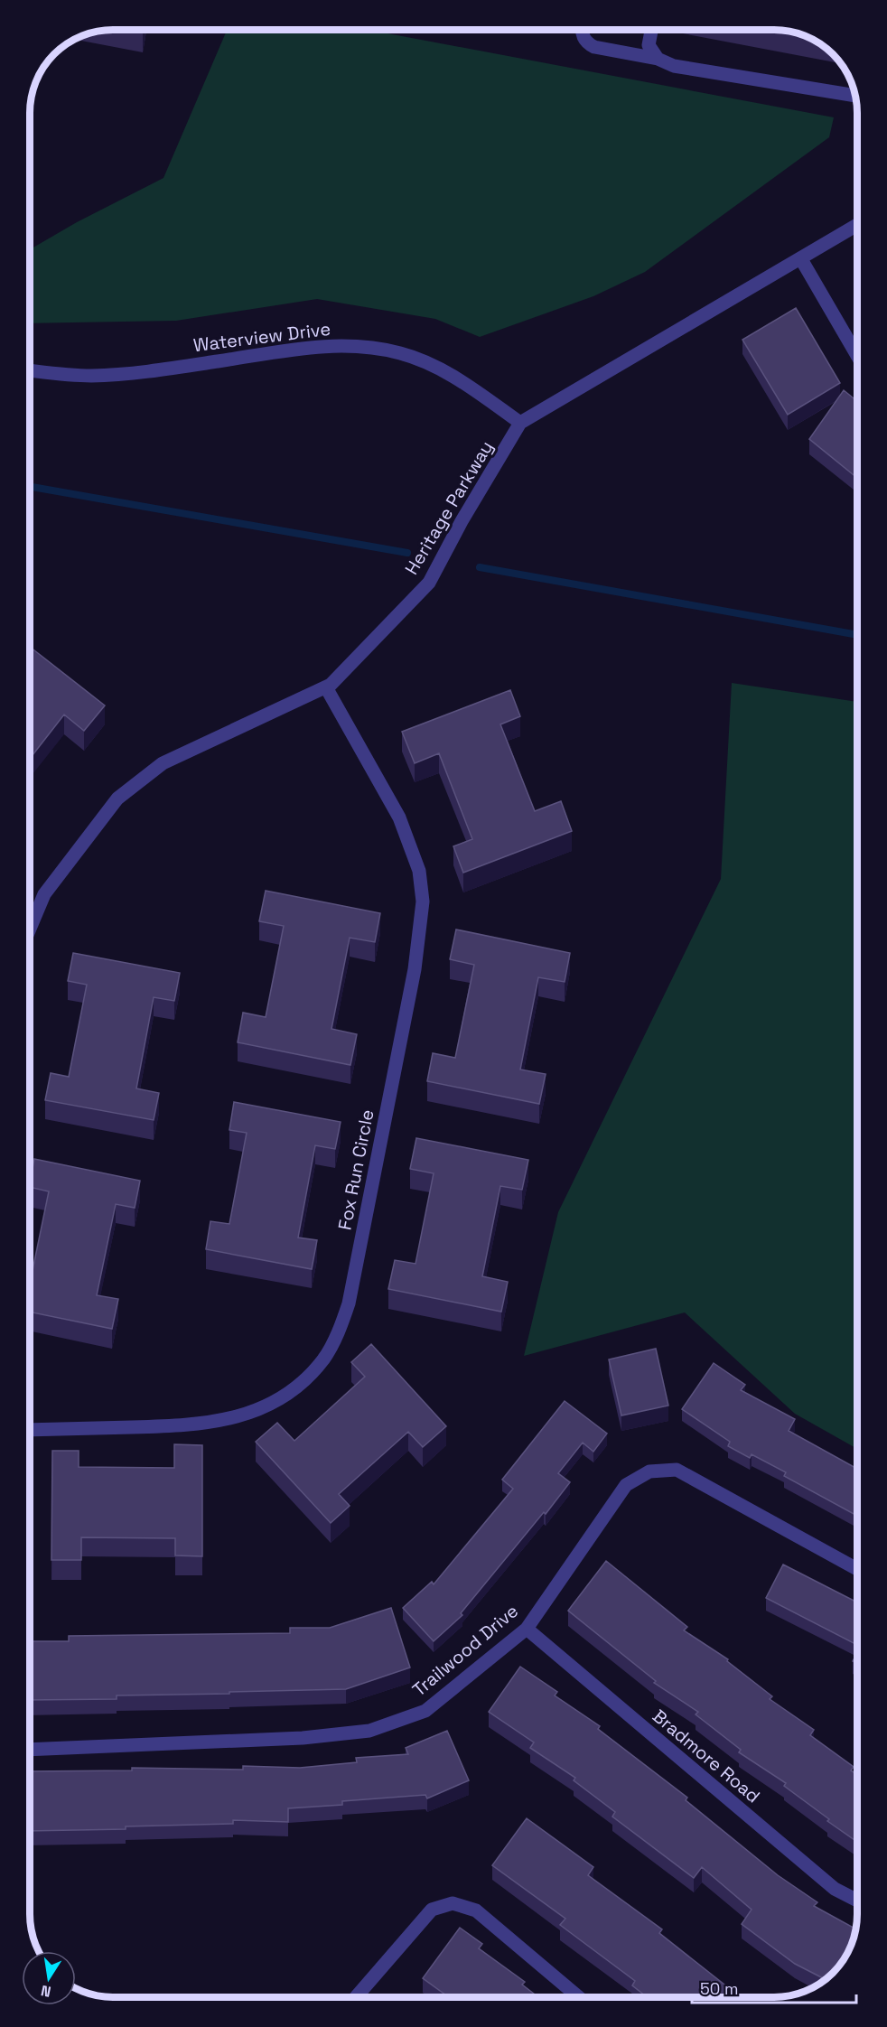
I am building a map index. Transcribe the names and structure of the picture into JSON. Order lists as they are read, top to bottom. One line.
{"streets":{"street":["Waterview Drive","Heritage Parkway","Fox Run Circle","Trailwood Drive","Bradmore Road"]},"crossings":[["Waterview Drive","Heritage Parkway"],["Heritage Parkway","Fox Run Circle"],["Trailwood Drive","Bradmore Road"]],"scale_bar":"50 m","north":"bottom"}
